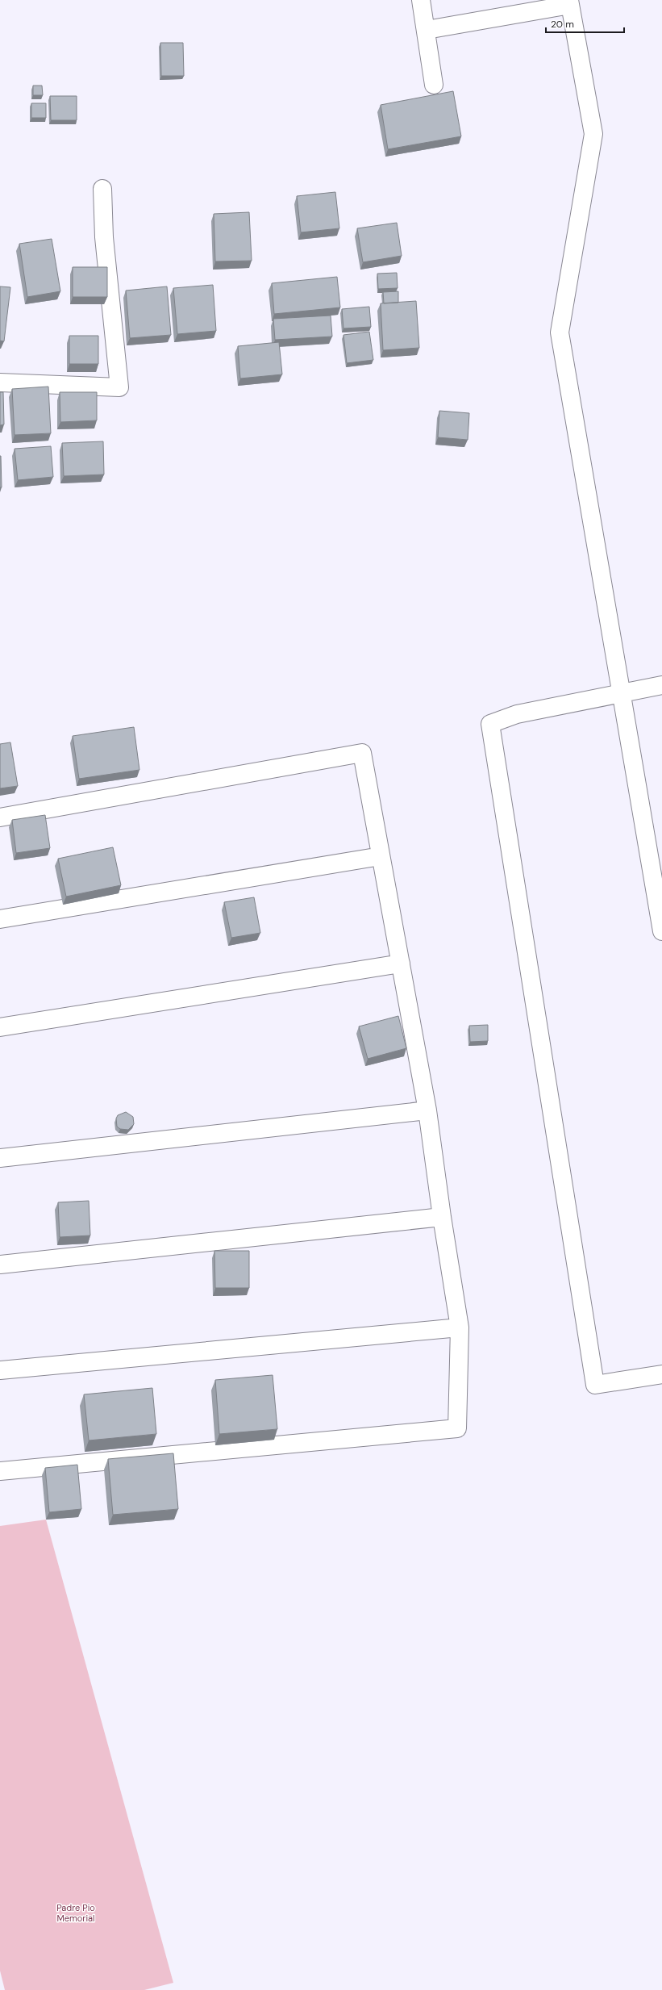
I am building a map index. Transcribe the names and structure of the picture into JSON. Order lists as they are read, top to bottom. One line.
{"parks":["Padre Pio Memorial"],"scale_bar":"20 m"}
